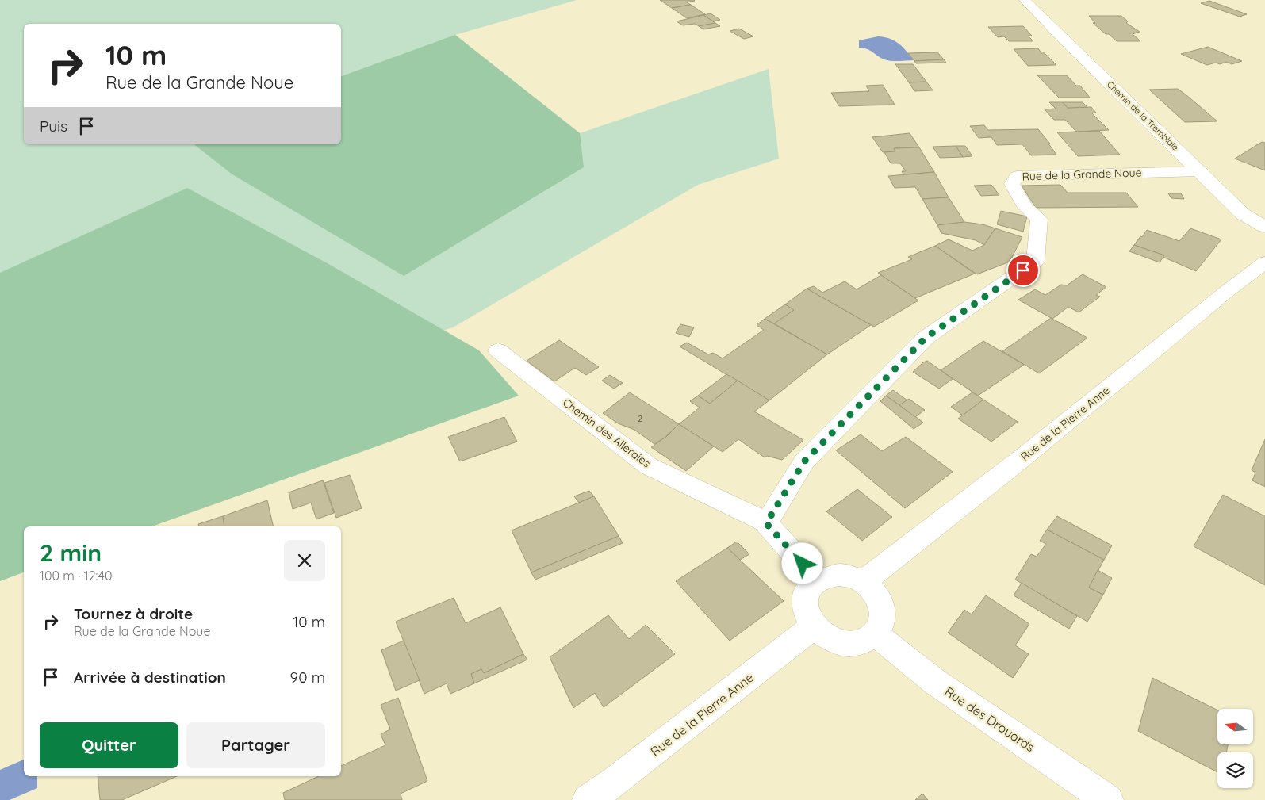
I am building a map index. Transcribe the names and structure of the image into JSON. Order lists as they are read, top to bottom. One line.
{"streets":{"street":["Chemin de la Tremblaie","Rue de la Grande Noue","Rue de la Pierre Anne","Chemin des Alleraies","Rue des Drouards"]},"crossings":[["Chemin de la Tremblaie","Rue de la Grande Noue"],["Rue de la Grande Noue","Chemin des Alleraies"],["Rue de la Pierre Anne","Rue des Drouards"]],"house_numbers":["2"],"north":"left","page":{"turn":["10 m","Rue de la Grande Noue"],"then":"Puis","heading":["2 min","100 m · 12:40"],"list":[{"name":"Tournez à droite","note":"Rue de la Grande Noue","value":"10 m"},{"name":"Arrivée à destination","value":"90 m"}],"buttons":["Quitter","Partager"]}}
